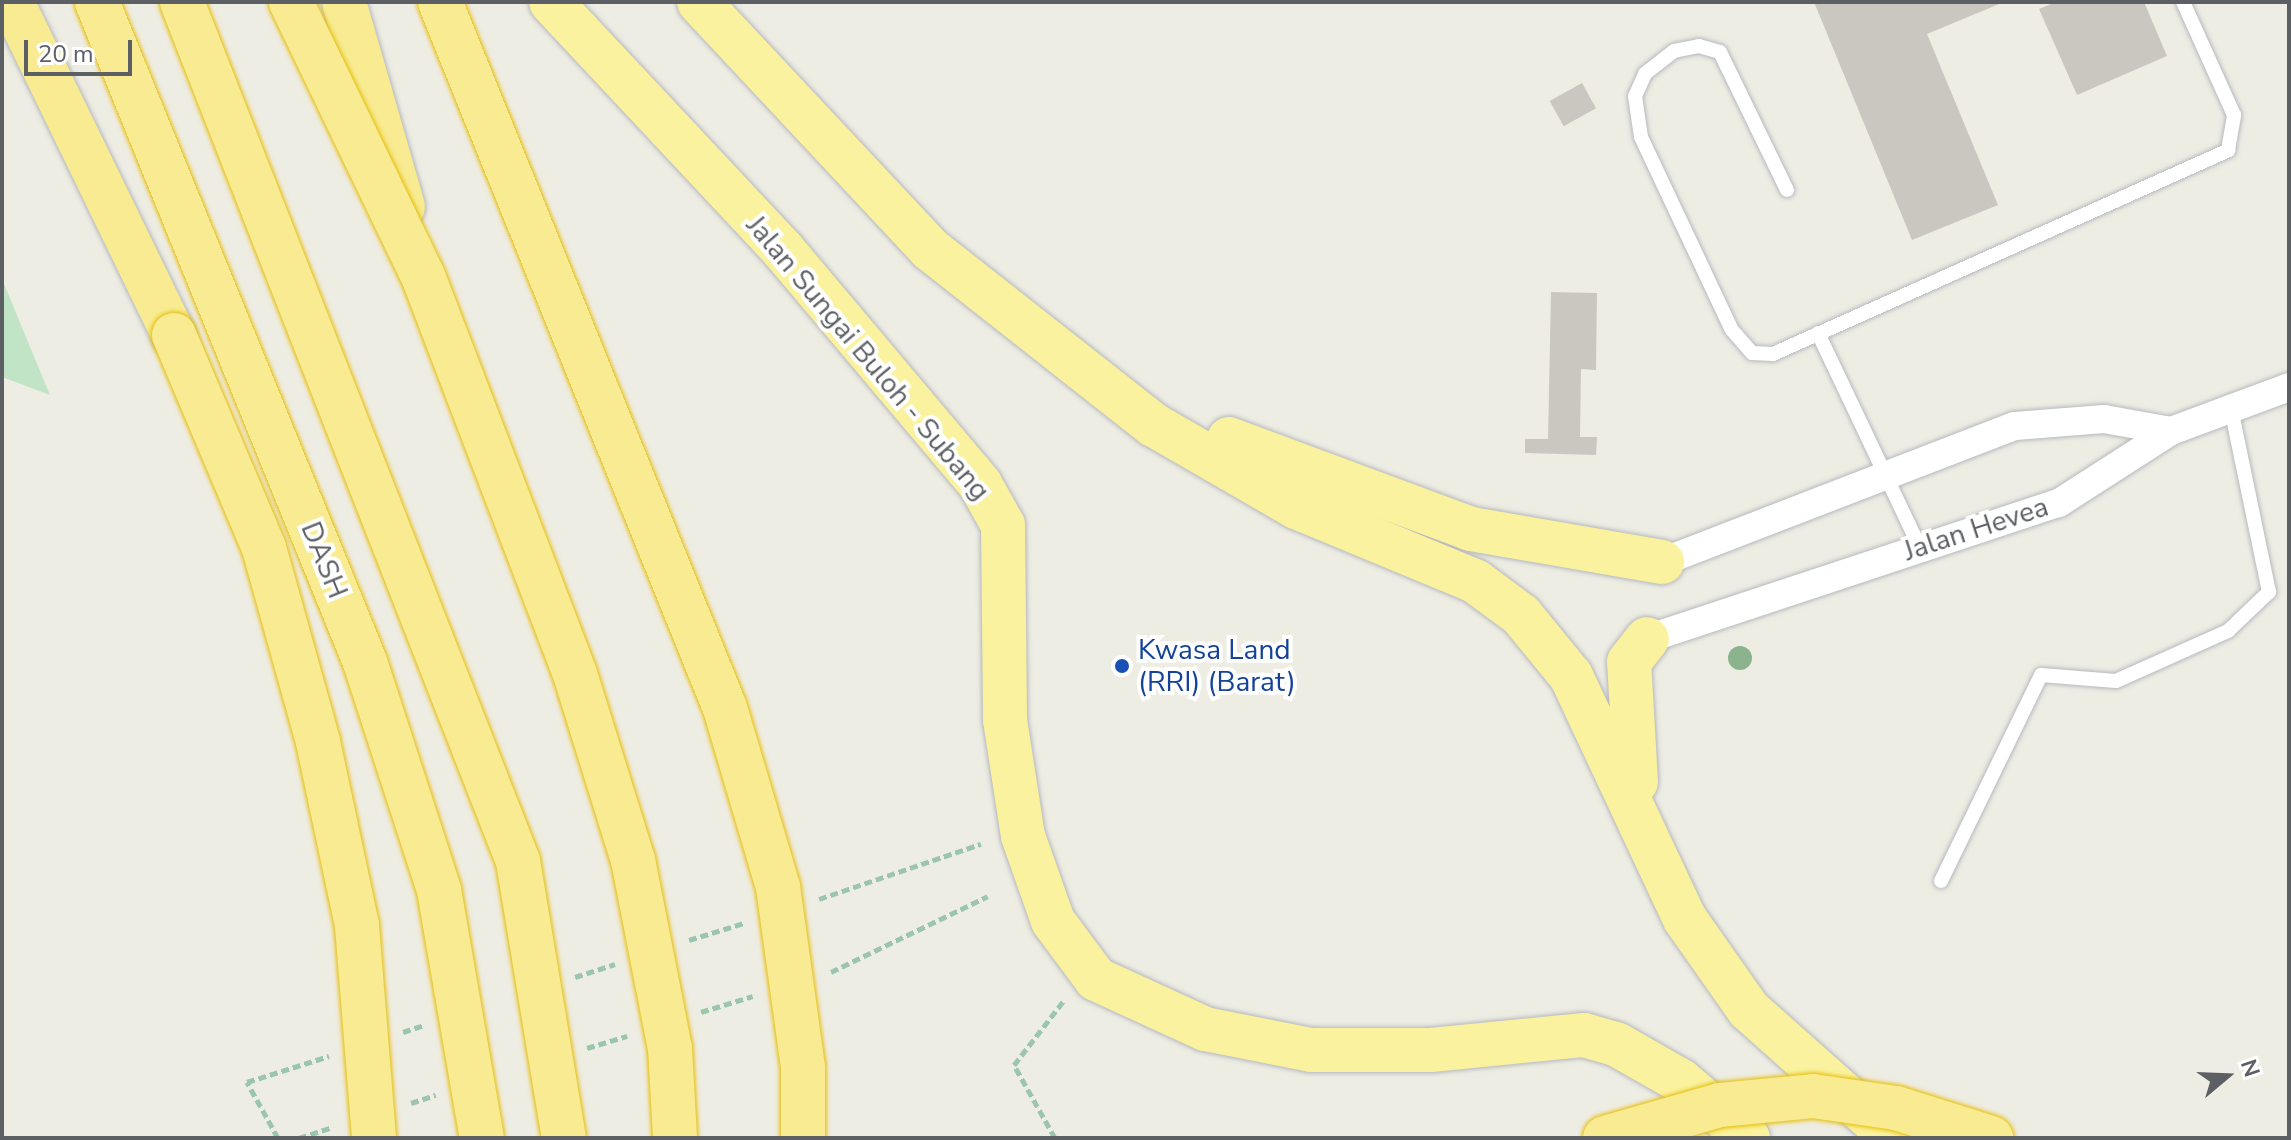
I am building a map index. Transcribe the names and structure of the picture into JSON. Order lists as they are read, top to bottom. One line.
{"streets":{"highway":["Jalan Sungai Buloh - Subang","DASH"],"street":["Jalan Hevea"]},"places":["Kwasa Land (RRI) (Barat)"],"scale_bar":"20 m","north":"right"}
